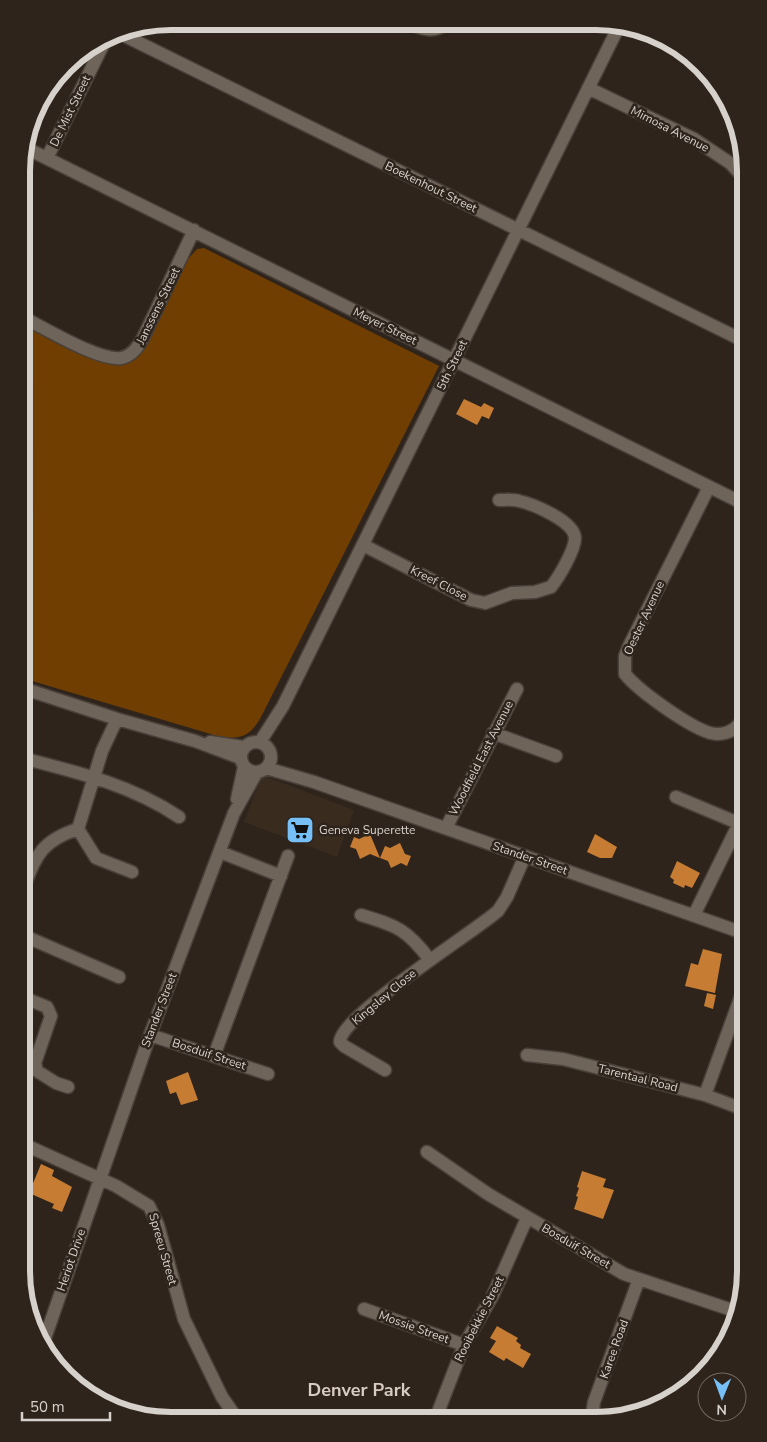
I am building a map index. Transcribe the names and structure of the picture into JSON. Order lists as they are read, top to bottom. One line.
{"streets":{"street":["De Mist Street","Mimosa Avenue","Boekenhout Street","Janssens Street","Meyer Street","5th Street","Kreef Close","Oester Avenue","Woodfield East Avenue","Stander Street","Kingsley Close","Bosduif Street","Tarentaal Road","Spreeu Street","Heriot Drive","Rooibekkie Street","Mossie Street","Karee Road"]},"crossings":[["De Mist Street","Meyer Street"],["Mimosa Avenue","5th Street"],["Boekenhout Street","5th Street"],["Janssens Street","Meyer Street"],["Meyer Street","5th Street"],["Meyer Street","Oester Avenue"],["5th Street","Kreef Close"],["5th Street","Stander Street"],["Woodfield East Avenue","Stander Street"],["Stander Street","Kingsley Close"],["Stander Street","Bosduif Street"],["Stander Street","Spreeu Street"],["Stander Street","Heriot Drive"],["Bosduif Street","Rooibekkie Street"],["Bosduif Street","Karee Road"],["Spreeu Street","Heriot Drive"],["Rooibekkie Street","Mossie Street"]],"districts":["Denver Park"],"places":{"supermarket":["Geneva Superette"]},"scale_bar":"50 m","north":"bottom"}
